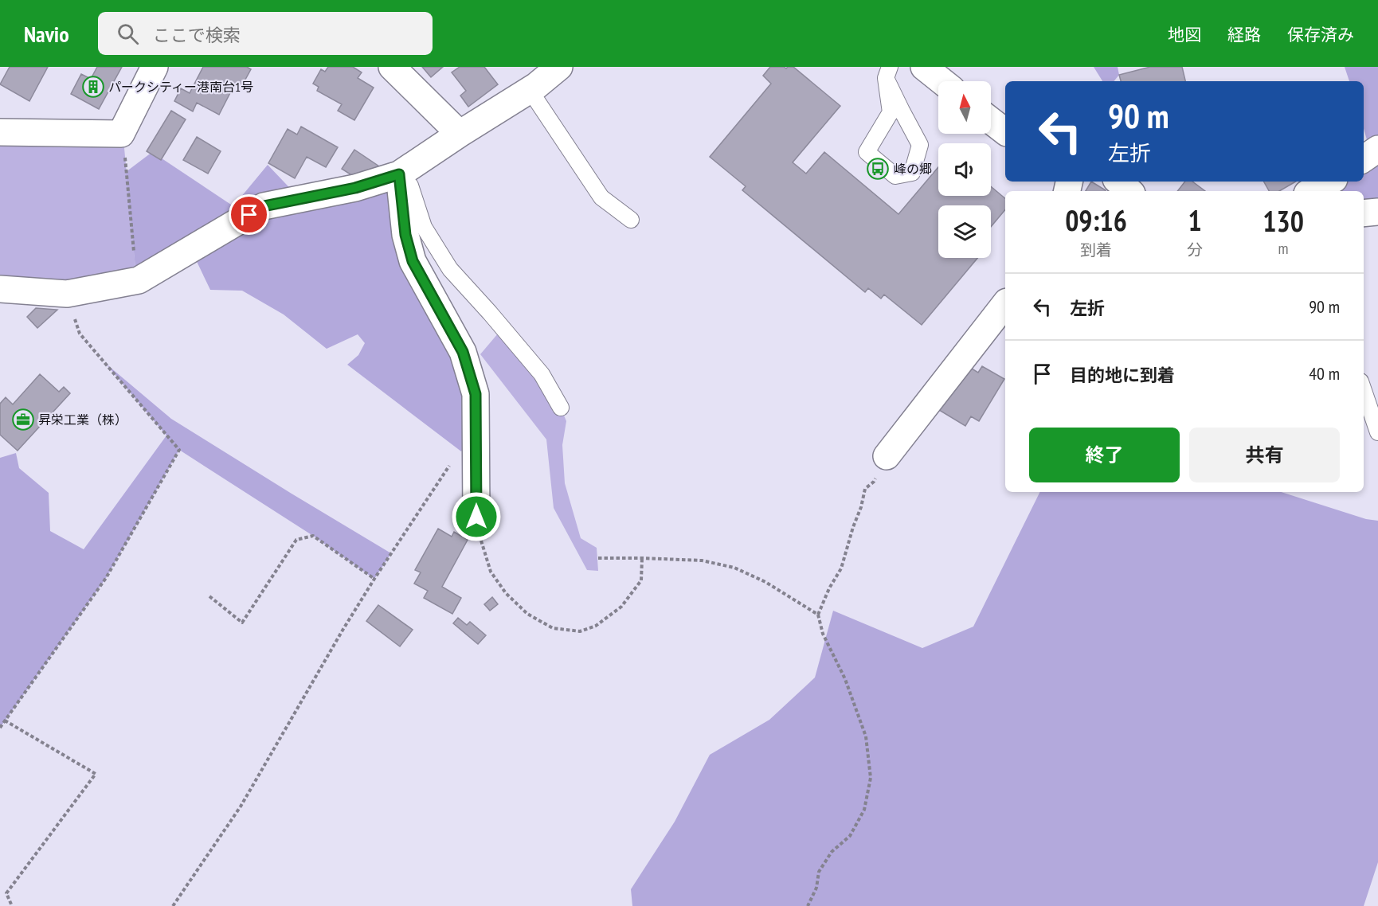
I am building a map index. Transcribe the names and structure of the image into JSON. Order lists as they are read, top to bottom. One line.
{"places":{"building":["パークシティー港南台1号"],"bus stop":["峰の郷"],"office":["昇栄工業（株）"]},"north":"top","page":{"header":"Navio","search":"ここで検索","nav":["地図","経路","保存済み"],"turn":["90 m","左折"],"eta":["09:16","到着","1","分","130","m"],"list":[{"name":"左折","value":"90 m"},{"name":"目的地に到着","value":"40 m"}],"buttons":["終了","共有"]}}
